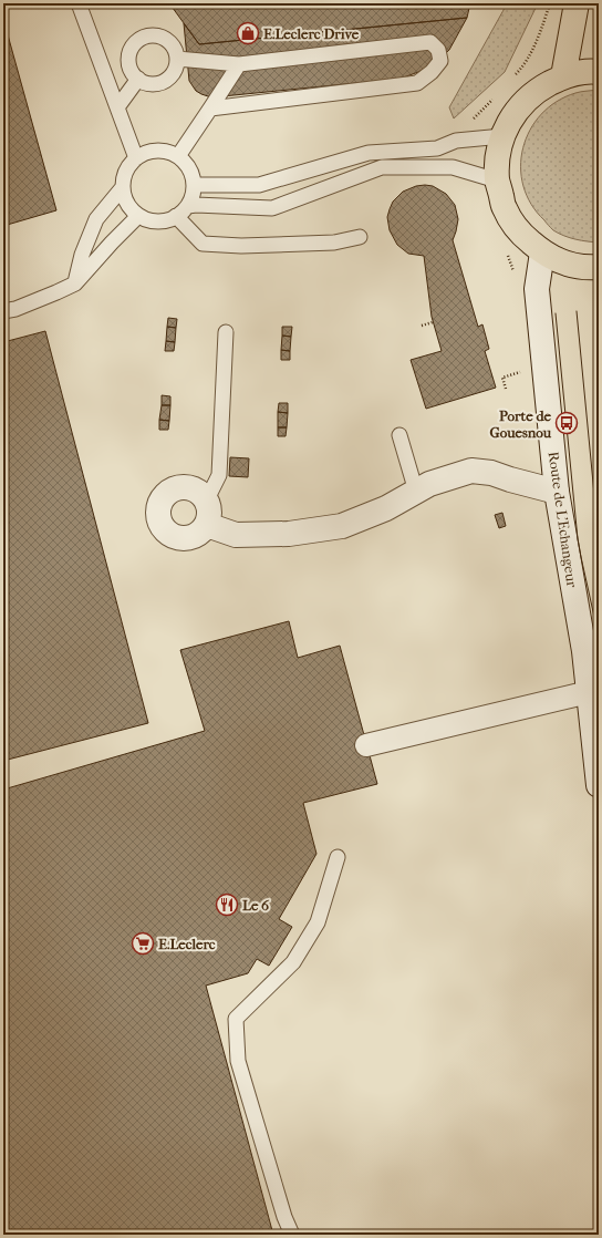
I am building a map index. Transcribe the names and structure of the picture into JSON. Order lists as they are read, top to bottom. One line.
{"streets":{"main road":["Route de L'Echangeur"]},"places":{"shop":["E.Leclerc Drive"],"bus stop":["Porte de Gouesnou"],"restaurant":["Le 6"],"supermarket":["E.Leclerc"]}}
